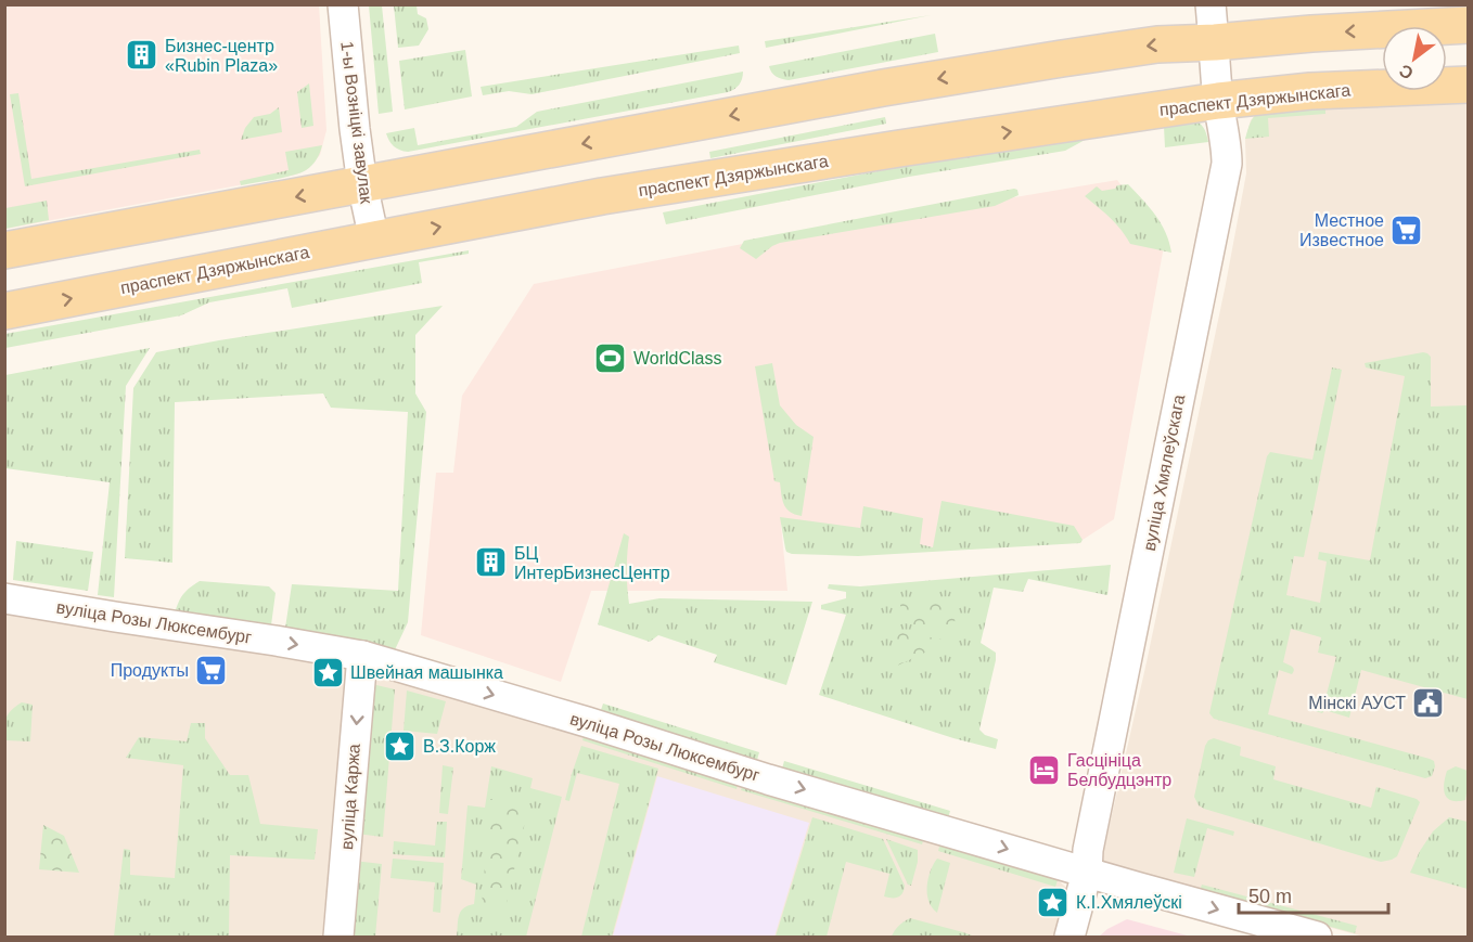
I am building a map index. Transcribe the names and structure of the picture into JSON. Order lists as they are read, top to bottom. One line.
{"streets":{"main road":["праспект Дзяржынскага"],"street":["1-ы Возніцкі завулак","вуліца Хмялеўскага","вуліца Розы Люксембург","вуліца Каржа"]},"crossings":[["праспект Дзяржынскага","1-ы Возніцкі завулак"],["праспект Дзяржынскага","вуліца Хмялеўскага"],["вуліца Хмялеўскага","вуліца Розы Люксембург"],["вуліца Розы Люксембург","вуліца Каржа"]],"one_way":["вуліца Розы Люксембург","вуліца Каржа"],"places":{"building":["Бизнес-центр «Rubin Plaza»","БЦ ИнтерБизнесЦентр"],"supermarket":["Местное Известное","Продукты"],"sports":["WorldClass"],"place":["Швейная машынка","В.З.Корж","К.І.Хмялеўскі"],"public building":["Мінскі АУСТ"],"hotel":["Гасцініца Белбудцэнтр"]},"scale_bar":"50 m","north":"bottom left"}
